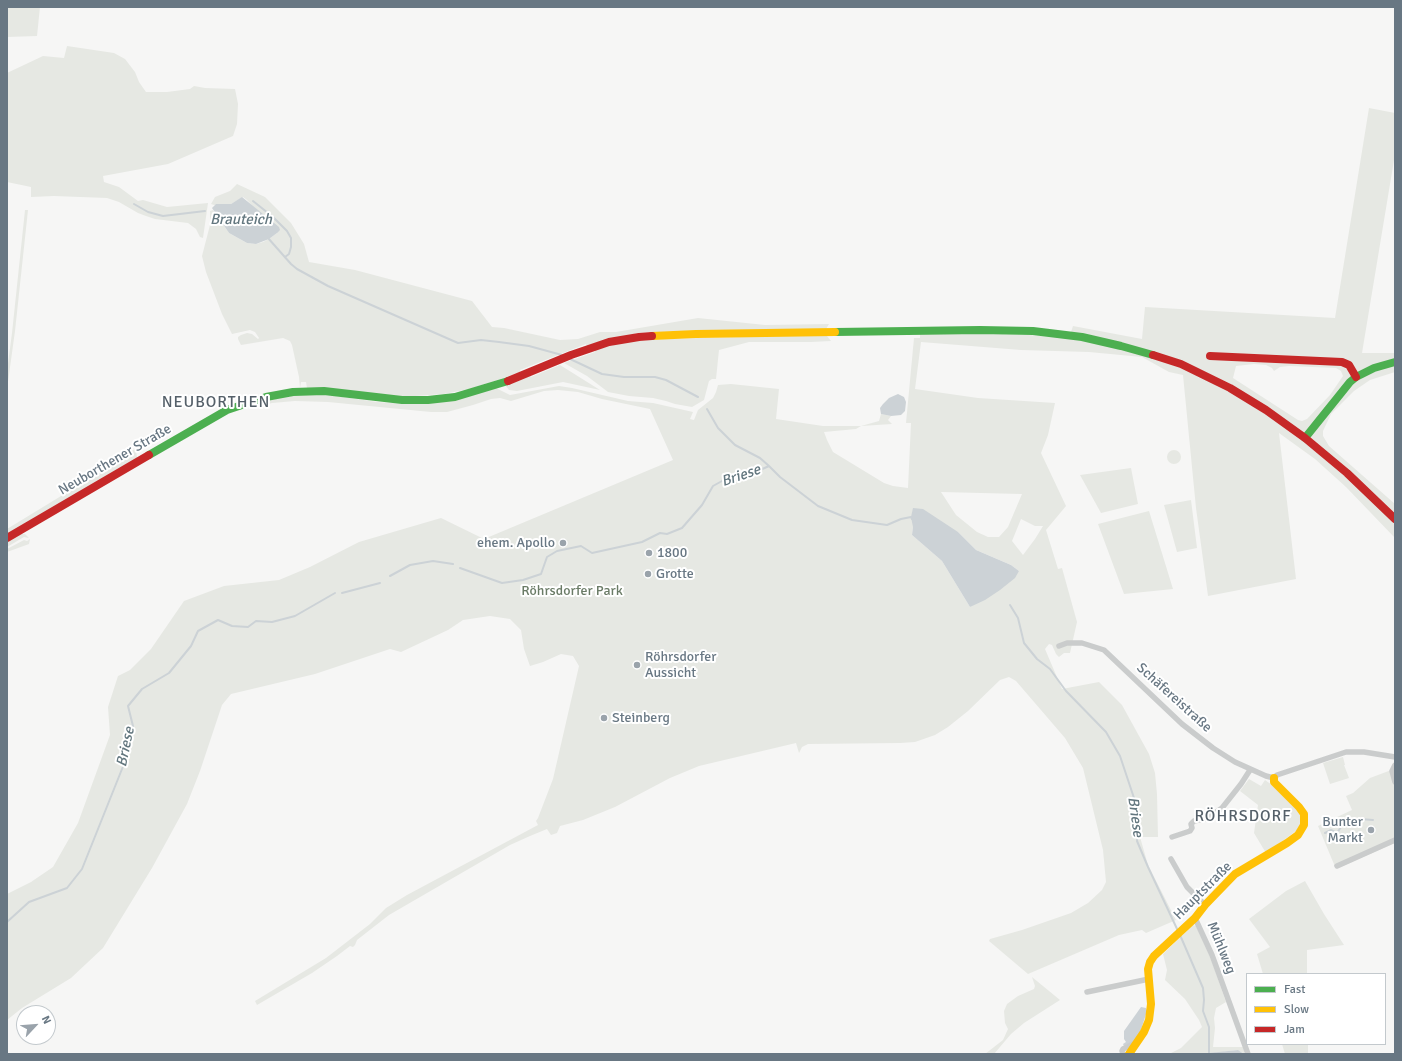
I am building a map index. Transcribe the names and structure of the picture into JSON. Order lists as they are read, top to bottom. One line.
{"streets":{"main road":["Neuborthener Straße","Hauptstraße"],"street":["Schäfereistraße","Mühlweg"]},"crossings":[["Schäfereistraße","Hauptstraße"],["Hauptstraße","Mühlweg"]],"districts":["NEUBORTHEN","RÖHRSDORF"],"water":["Brauteich","Briese"],"parks":["Röhrsdorfer Park"],"places":["ehem. Apollo","1800","Grotte","Röhrsdorfer Aussicht","Steinberg","Bunter Markt"],"legend":["Fast","Slow","Jam"],"north":"top right"}
